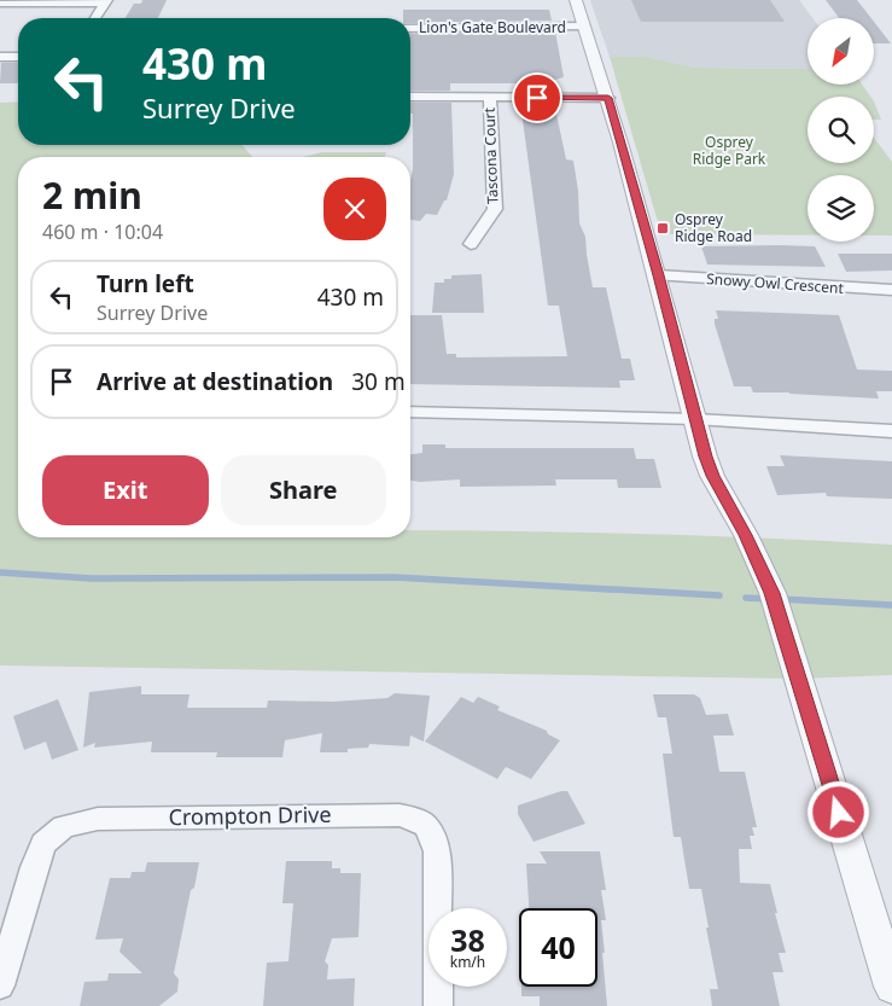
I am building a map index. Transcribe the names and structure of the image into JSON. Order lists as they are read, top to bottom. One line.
{"streets":{"street":["Lion's Gate Boulevard","Tascona Court","Snowy Owl Crescent","Crompton Drive"]},"parks":["Osprey Ridge Park"],"places":{"transit":["Osprey Ridge Road"]},"north":"bottom left","page":{"turn":["430 m","Surrey Drive"],"heading":["2 min","460 m · 10:04"],"list":[{"name":"Turn left","note":"Surrey Drive","value":"430 m"},{"name":"Arrive at destination","value":"30 m"}],"buttons":["Exit","Share"],"speed":"38 km/h","limit":"40"}}
